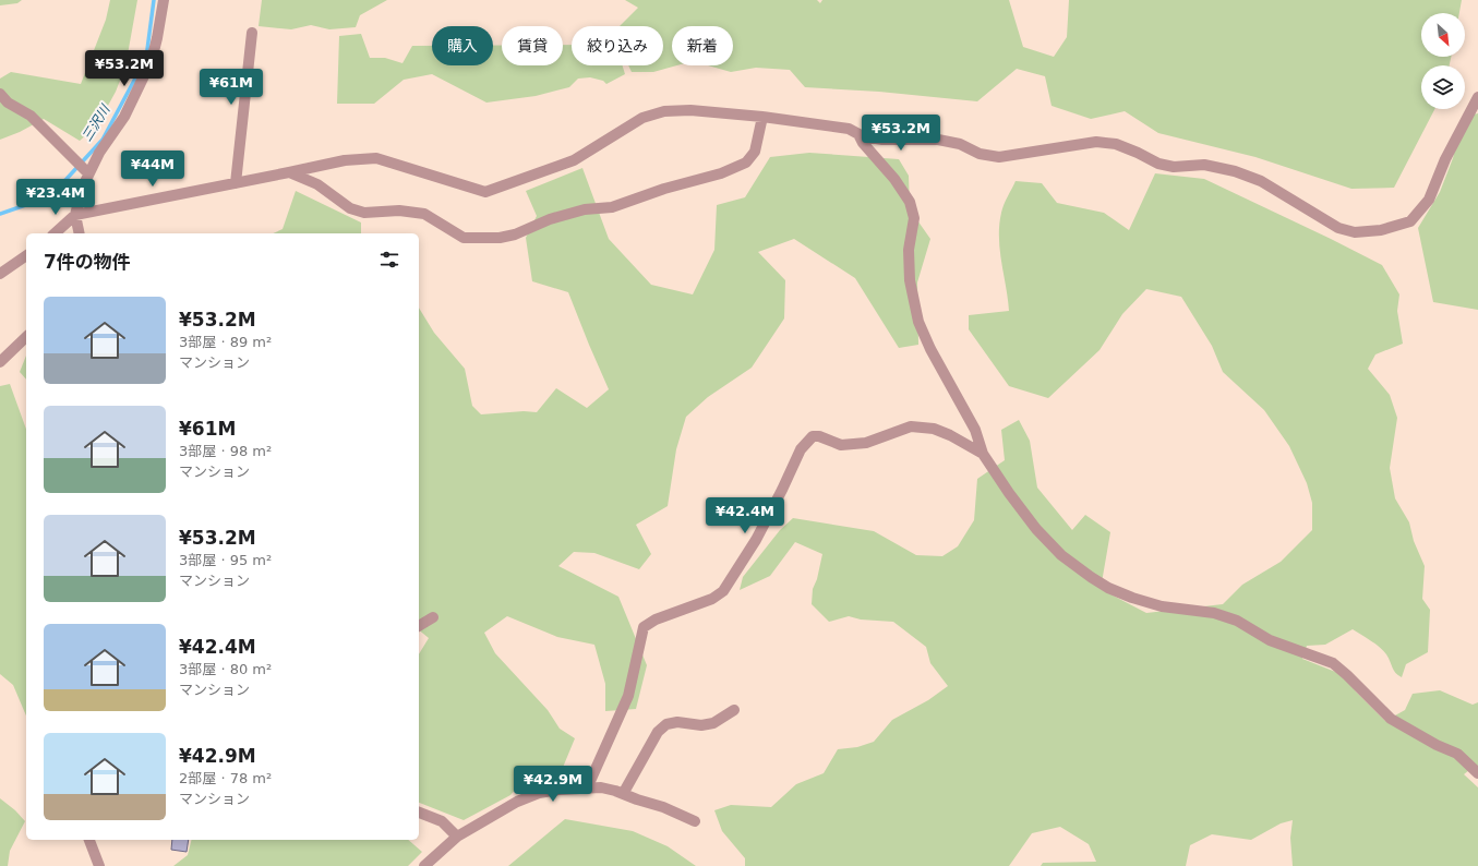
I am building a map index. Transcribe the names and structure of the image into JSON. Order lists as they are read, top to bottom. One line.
{"water":["三沢川"],"north":"bottom right","page":{"chip":["購入","賃貸","絞り込み","新着"],"price":["¥53.2M","¥61M","¥53.2M","¥44M","¥23.4M","¥42.4M","¥42.9M"],"heading":"7件の物件","list":[{"name":"¥53.2M","note":"3部屋 · 89 m² · マンション"},{"name":"¥61M","note":"3部屋 · 98 m² · マンション"},{"name":"¥53.2M","note":"3部屋 · 95 m² · マンション"},{"name":"¥42.4M","note":"3部屋 · 80 m² · マンション"},{"name":"¥42.9M","note":"2部屋 · 78 m² · マンション"}]}}
